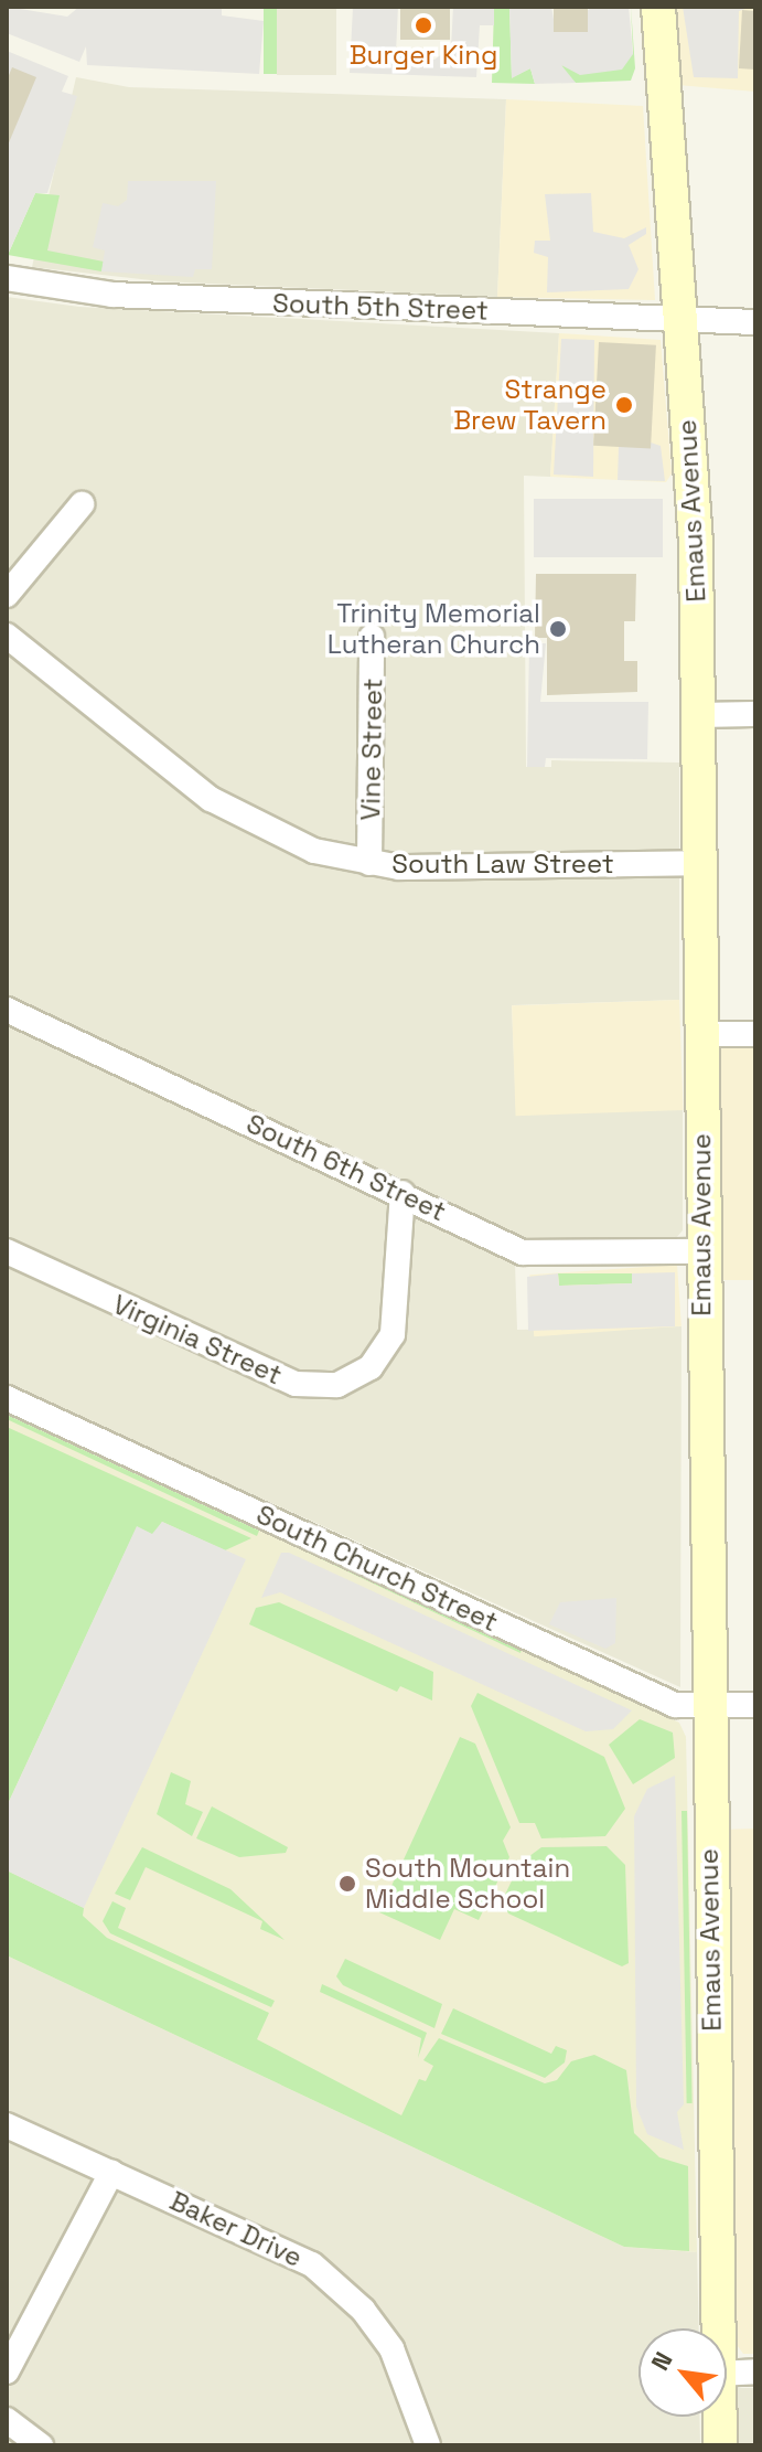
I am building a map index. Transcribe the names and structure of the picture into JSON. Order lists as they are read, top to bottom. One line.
{"streets":{"main road":["Emaus Avenue"],"street":["South 5th Street","Vine Street","South Law Street","South 6th Street","Virginia Street","South Church Street","Baker Drive"]},"crossings":[["South 5th Street","Emaus Avenue"],["Emaus Avenue","South Law Street"],["Emaus Avenue","South 6th Street"],["Emaus Avenue","South Church Street"],["Vine Street","South Law Street"],["South 6th Street","Virginia Street"]],"places":["Burger King","Strange Brew Tavern","Trinity Memorial Lutheran Church","South Mountain Middle School"],"north":"top left"}
